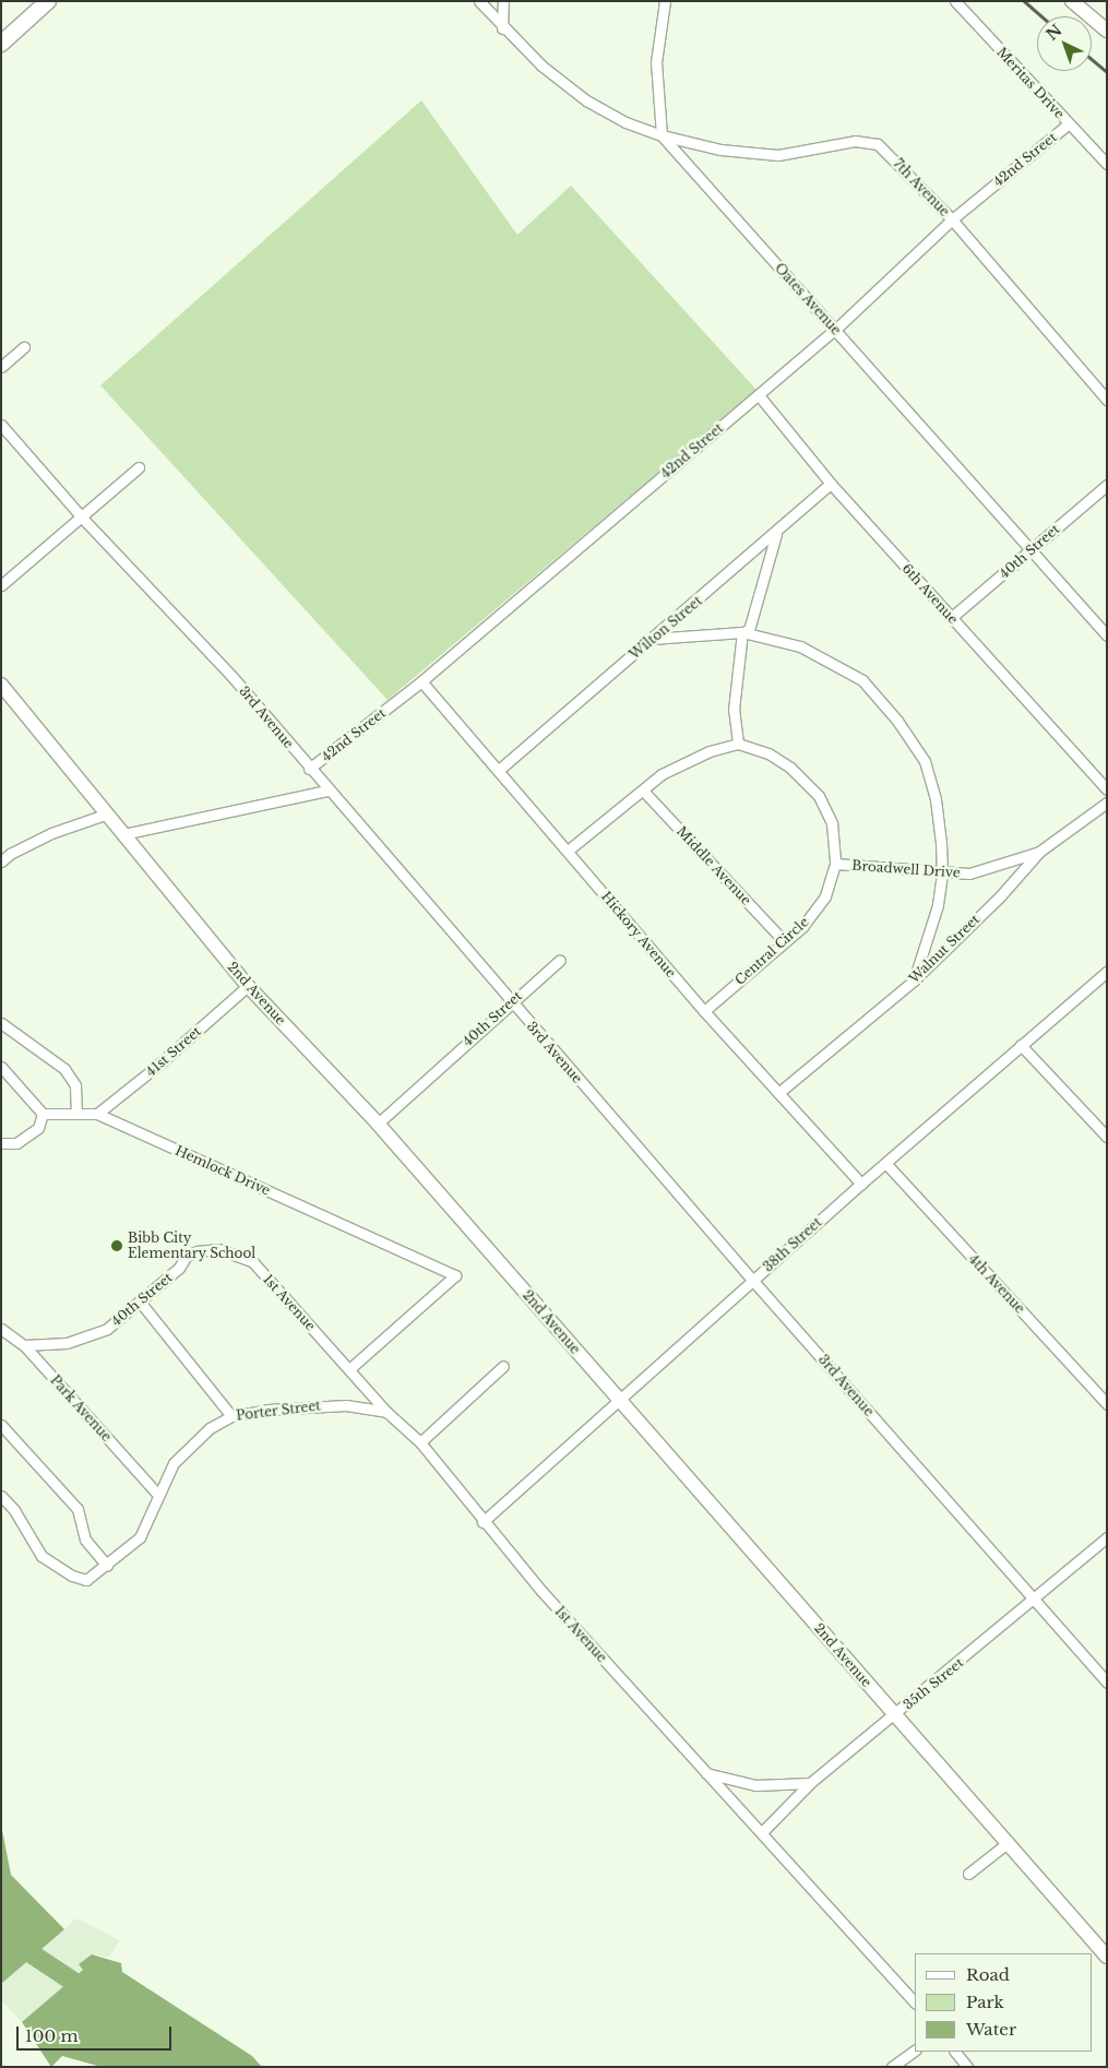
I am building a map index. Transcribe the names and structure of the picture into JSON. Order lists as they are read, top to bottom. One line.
{"streets":{"main road":["2nd Avenue"],"street":["Meritas Drive","42nd Street","7th Avenue","Oates Avenue","40th Street","6th Avenue","Wilton Street","3rd Avenue","Middle Avenue","Broadwell Drive","Hickory Avenue","Walnut Street","Central Circle","41st Street","Hemlock Drive","38th Street","4th Avenue","1st Avenue","Park Avenue","Porter Street","35th Street"]},"crossings":[["Meritas Drive","42nd Street"],["42nd Street","7th Avenue"],["42nd Street","Oates Avenue"],["42nd Street","6th Avenue"],["42nd Street","3rd Avenue"],["42nd Street","Hickory Avenue"],["7th Avenue","Oates Avenue"],["Oates Avenue","40th Street"],["40th Street","6th Avenue"],["40th Street","3rd Avenue"],["40th Street","2nd Avenue"],["40th Street","1st Avenue"],["40th Street","Park Avenue"],["6th Avenue","Wilton Street"],["Wilton Street","Hickory Avenue"],["3rd Avenue","38th Street"],["3rd Avenue","35th Street"],["Middle Avenue","Central Circle"],["Broadwell Drive","Walnut Street"],["Broadwell Drive","Central Circle"],["Hickory Avenue","Walnut Street"],["Hickory Avenue","Central Circle"],["Hickory Avenue","38th Street"],["2nd Avenue","41st Street"],["2nd Avenue","38th Street"],["2nd Avenue","35th Street"],["41st Street","Hemlock Drive"],["Hemlock Drive","1st Avenue"],["38th Street","4th Avenue"],["38th Street","1st Avenue"],["1st Avenue","Porter Street"],["1st Avenue","35th Street"],["Park Avenue","Porter Street"]],"places":["Bibb City Elementary School"],"legend":["Road","Park","Water"],"scale_bar":"100 m","north":"top left"}
